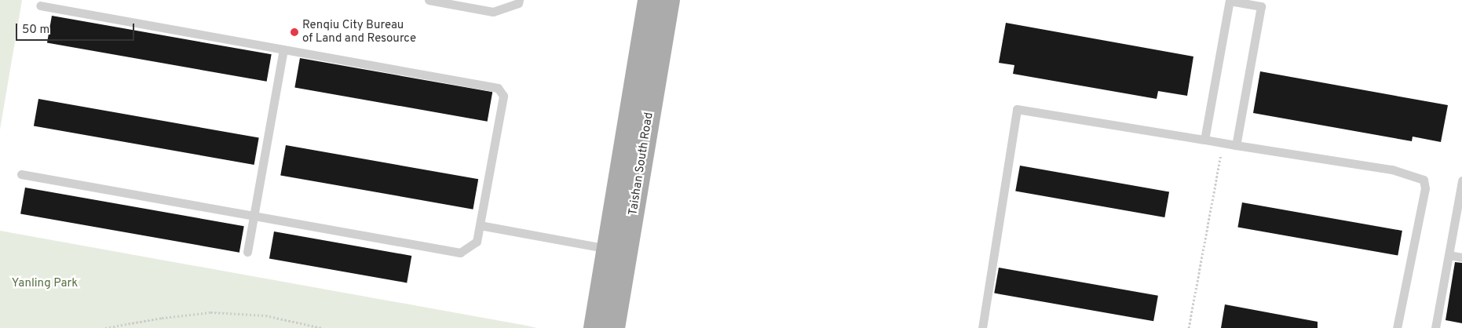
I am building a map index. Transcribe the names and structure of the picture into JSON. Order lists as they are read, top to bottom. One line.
{"streets":{"main road":["Taishan South Road"]},"parks":["Yanling Park"],"places":["Renqiu City Bureau of Land and Resource"],"scale_bar":"50 m"}
